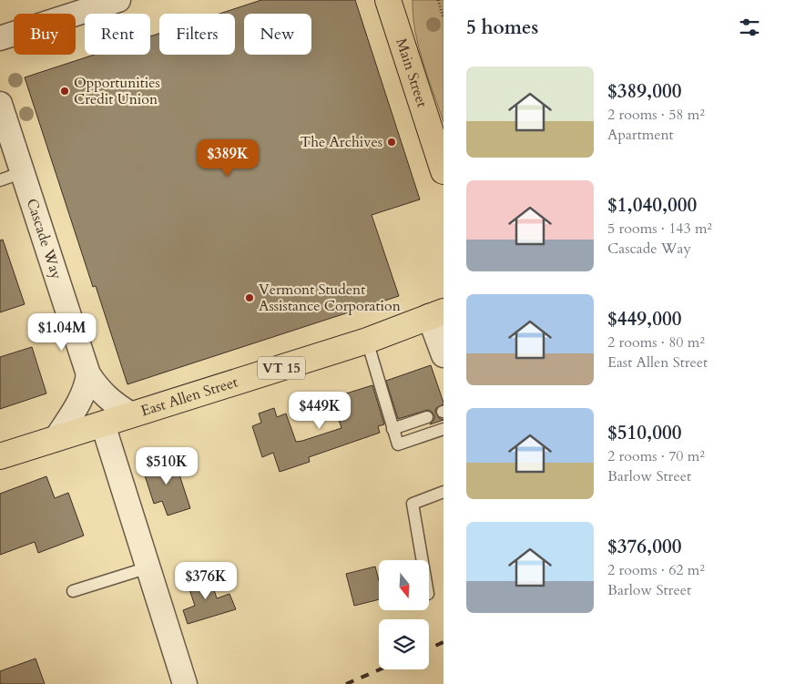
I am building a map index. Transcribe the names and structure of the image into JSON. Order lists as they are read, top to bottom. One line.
{"streets":{"main road":["Main Street","VT 15","East Allen Street"],"street":["Cascade Way"]},"crossings":[["Cascade Way","East Allen Street"]],"places":["Opportunities Credit Union","The Archives","Vermont Student Assistance Corporation"],"north":"bottom","page":{"heading":"5 homes","chip":["Buy","Rent","Filters","New"],"list":[{"name":"$389,000","note":"2 rooms · 58 m² · Apartment"},{"name":"$1,040,000","note":"5 rooms · 143 m² · Cascade Way"},{"name":"$449,000","note":"2 rooms · 80 m² · East Allen Street"},{"name":"$510,000","note":"2 rooms · 70 m² · Barlow Street"},{"name":"$376,000","note":"2 rooms · 62 m² · Barlow Street"}],"price":["$389K","$1.04M","$449K","$510K","$376K"]}}
